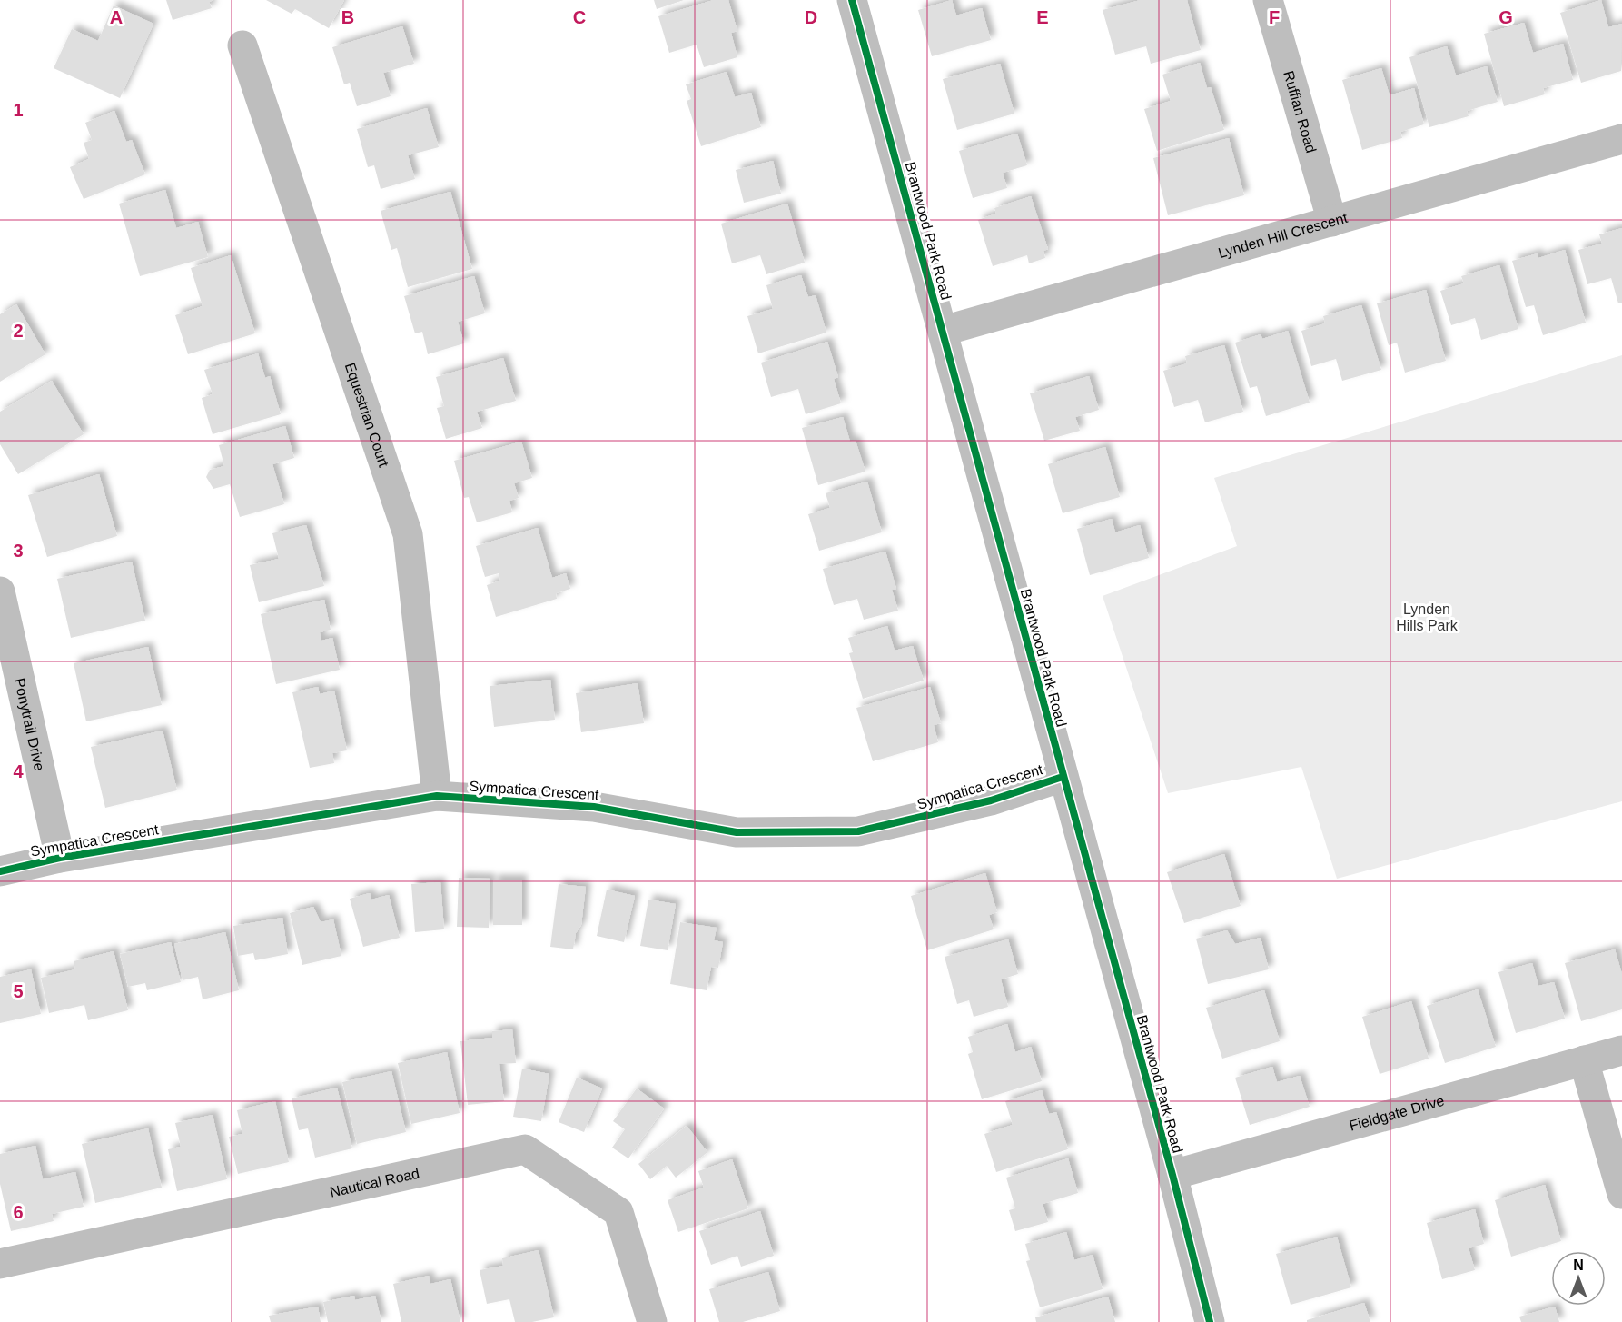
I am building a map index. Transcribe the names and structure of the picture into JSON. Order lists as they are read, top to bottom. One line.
{"streets":{"street":["Ruffian Road","Brantwood Park Road","Lynden Hill Crescent","Equestrian Court","Ponytrail Drive","Sympatica Crescent","Fieldgate Drive","Nautical Road"]},"crossings":[["Ruffian Road","Lynden Hill Crescent"],["Brantwood Park Road","Lynden Hill Crescent"],["Brantwood Park Road","Sympatica Crescent"],["Brantwood Park Road","Fieldgate Drive"],["Equestrian Court","Sympatica Crescent"],["Ponytrail Drive","Sympatica Crescent"]],"parks":["Lynden Hills Park"],"north":"top","grid":{"columns":["A","B","C","D","E","F","G"],"rows":["1","2","3","4","5","6"]}}
